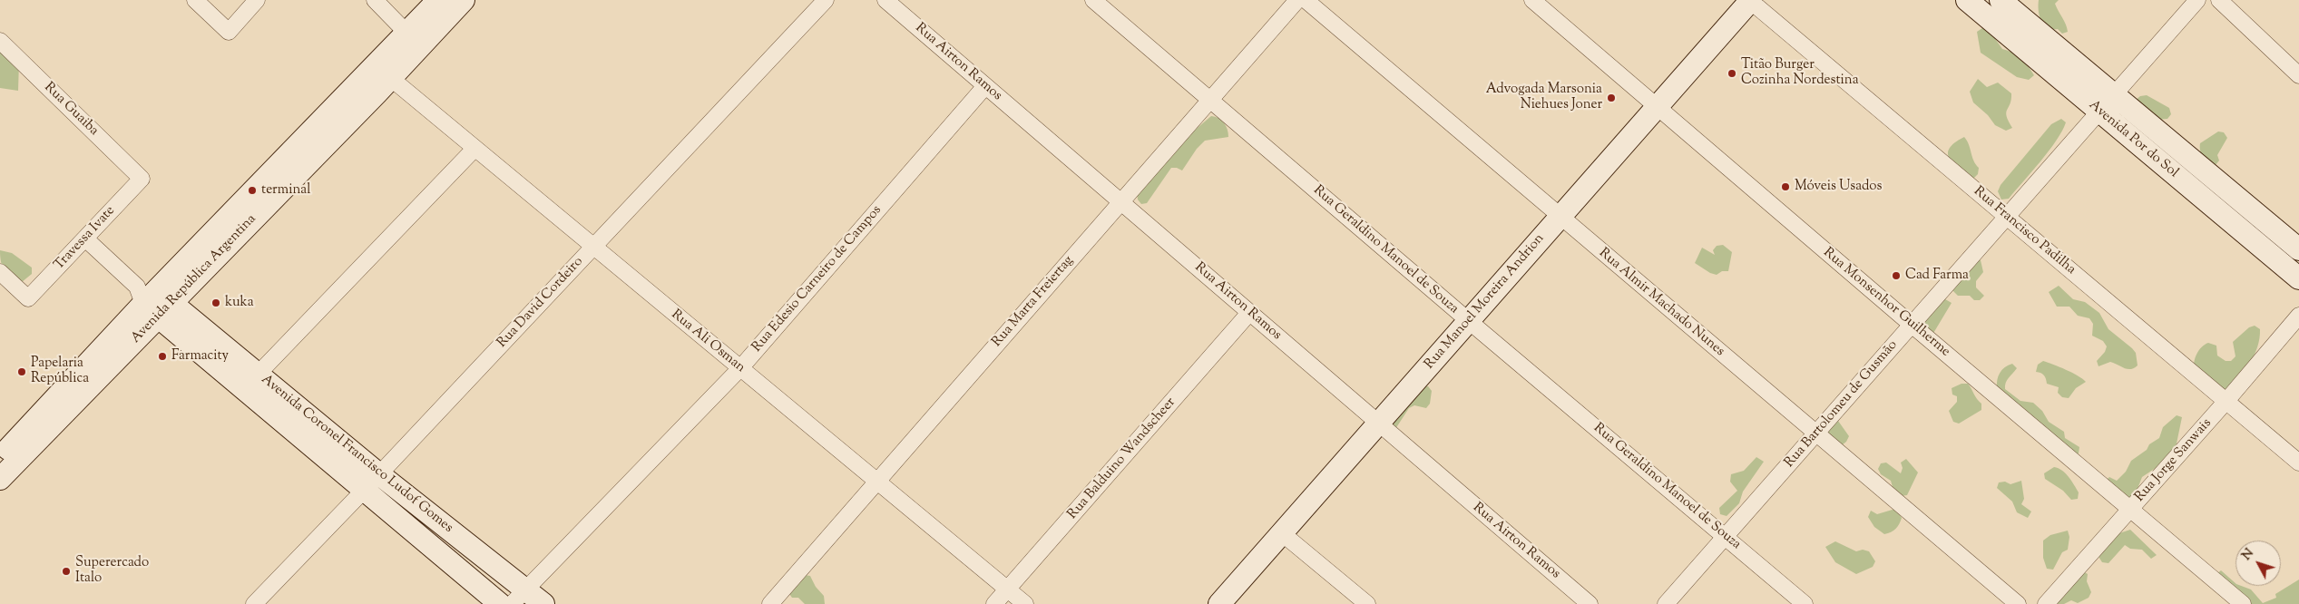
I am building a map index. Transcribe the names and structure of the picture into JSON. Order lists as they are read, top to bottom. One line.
{"streets":{"street":["Rua Airton Ramos","Rua Guaiba","Avenida Por do Sol","Rua Francisco Padilha","Travessa Ivate","Rua Geraldino Manoel de Souza","Avenida República Argentina","Rua Edesio Carneiro de Campos","Rua Marta Freiertag","Rua Manoel Moreira Andrion","Rua David Cordeiro","Rua Almir Machado Nunes","Rua Monsenhor Guilherme","Rua Ali Osman","Rua Bartolomeu de Gusmão","Avenida Coronel Francisco Ludof Gomes","Rua Balduino Wandscheer","Rua Jorge Sanwais"]},"crossings":[["Rua Airton Ramos","Rua Edesio Carneiro de Campos"],["Rua Airton Ramos","Rua Marta Freiertag"],["Rua Airton Ramos","Rua Manoel Moreira Andrion"],["Rua Airton Ramos","Rua Balduino Wandscheer"],["Rua Guaiba","Travessa Ivate"],["Avenida Por do Sol","Rua Bartolomeu de Gusmão"],["Rua Francisco Padilha","Rua Manoel Moreira Andrion"],["Rua Francisco Padilha","Rua Bartolomeu de Gusmão"],["Rua Francisco Padilha","Rua Jorge Sanwais"],["Rua Geraldino Manoel de Souza","Rua Marta Freiertag"],["Rua Geraldino Manoel de Souza","Rua Manoel Moreira Andrion"],["Rua Geraldino Manoel de Souza","Rua Bartolomeu de Gusmão"],["Avenida República Argentina","Rua Ali Osman"],["Avenida República Argentina","Avenida Coronel Francisco Ludof Gomes"],["Rua Edesio Carneiro de Campos","Rua Ali Osman"],["Rua Edesio Carneiro de Campos","Avenida Coronel Francisco Ludof Gomes"],["Rua Marta Freiertag","Rua Ali Osman"],["Rua Manoel Moreira Andrion","Rua Almir Machado Nunes"],["Rua Manoel Moreira Andrion","Rua Monsenhor Guilherme"],["Rua David Cordeiro","Rua Ali Osman"],["Rua David Cordeiro","Avenida Coronel Francisco Ludof Gomes"],["Rua Almir Machado Nunes","Rua Bartolomeu de Gusmão"],["Rua Monsenhor Guilherme","Rua Bartolomeu de Gusmão"],["Rua Monsenhor Guilherme","Rua Jorge Sanwais"],["Rua Ali Osman","Rua Balduino Wandscheer"]],"places":["Titão Burger Cozinha Nordestina","Advogada Marsonia Niehues Joner","Móveis Usados","terminal","Cad Farma","kuka","Farmacity","Papelaria República","Superercado Italo"],"north":"top left"}
